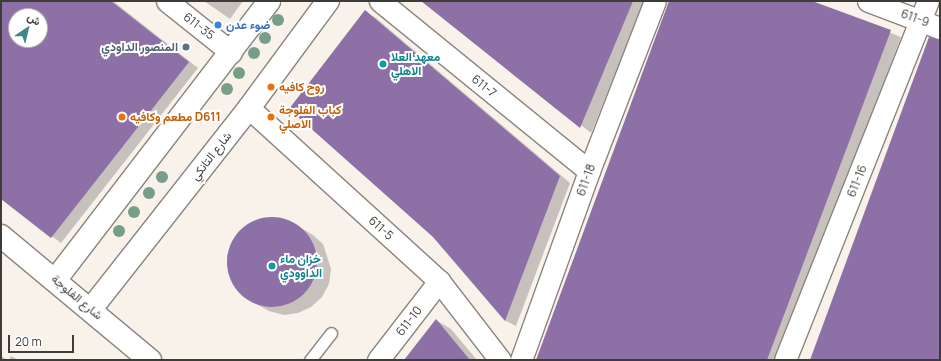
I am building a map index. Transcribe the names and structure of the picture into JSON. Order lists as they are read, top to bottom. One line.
{"streets":{"street":["611-9","611-35","611-7","شارع التانكي","611-18","611-16","611-5","شارع الفلوجة","611-10"]},"crossings":[["611-9","611-16"],["611-7","611-18"],["شارع التانكي","611-5"],["شارع التانكي","شارع الفلوجة"],["611-5","611-10"]],"places":["ضوء عدن","المنصور الداودي","معهد العلا الاهلي","روح كافيه","مطعم وكافيه D611","كباب الفلوجة الاصلي","خزان ماء الداوودي"],"scale_bar":"20 m","north":"top right"}
